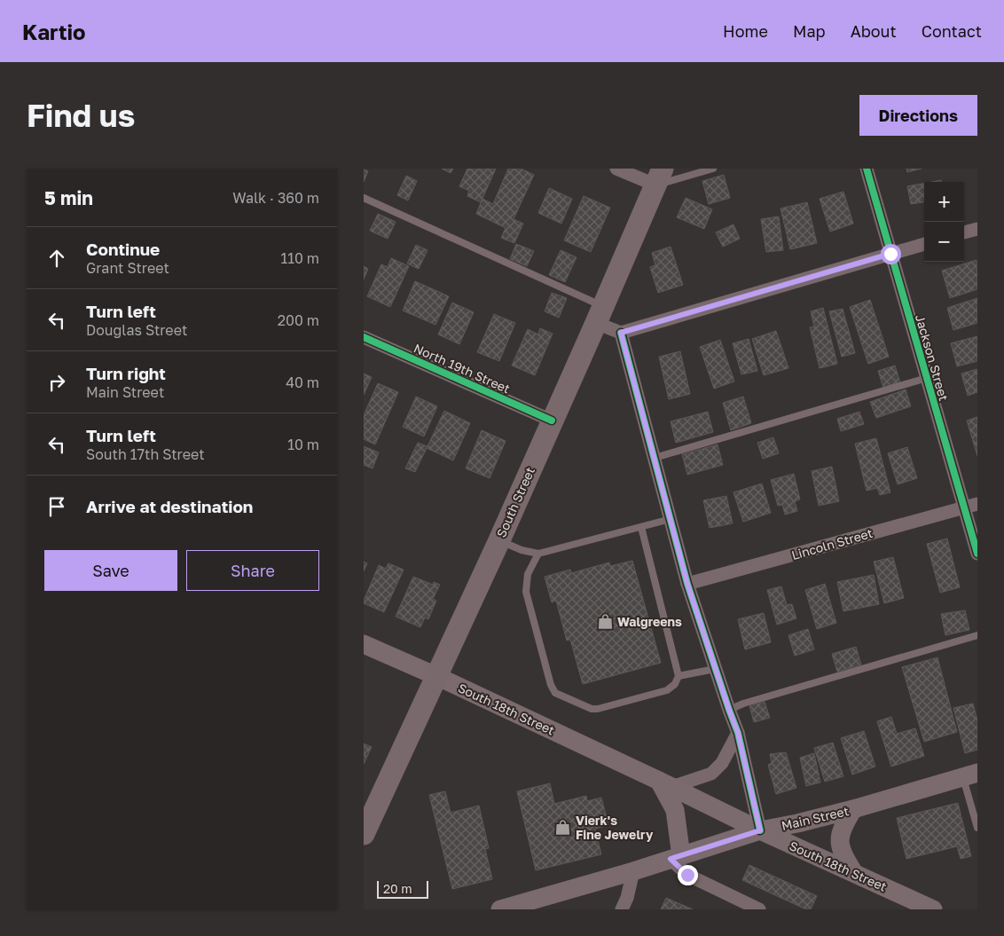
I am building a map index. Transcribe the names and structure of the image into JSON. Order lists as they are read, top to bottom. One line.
{"streets":{"main road":["South Street","South 18th Street","Main Street"],"street":["Jackson Street","North 19th Street","Lincoln Street"]},"crossings":[["Jackson Street","Lincoln Street"],["North 19th Street","South Street"],["South Street","South 18th Street"],["South 18th Street","Main Street"]],"places":{"shop":["Walgreens","Vierk's Fine Jewelry"]},"scale_bar":"20 m","page":{"header":"Kartio","nav":["Home","Map","About","Contact"],"buttons":["Directions",["Save","Share"]],"title":"Find us","heading":["5 min","Walk · 360 m"],"map_buttons":["+","−"],"list":[["Continue","Grant Street","110 m"],["Turn left","Douglas Street","200 m"],["Turn right","Main Street","40 m"],["Turn left","South 17th Street","10 m"],"Arrive at destination"],"scale":"20 m"}}
